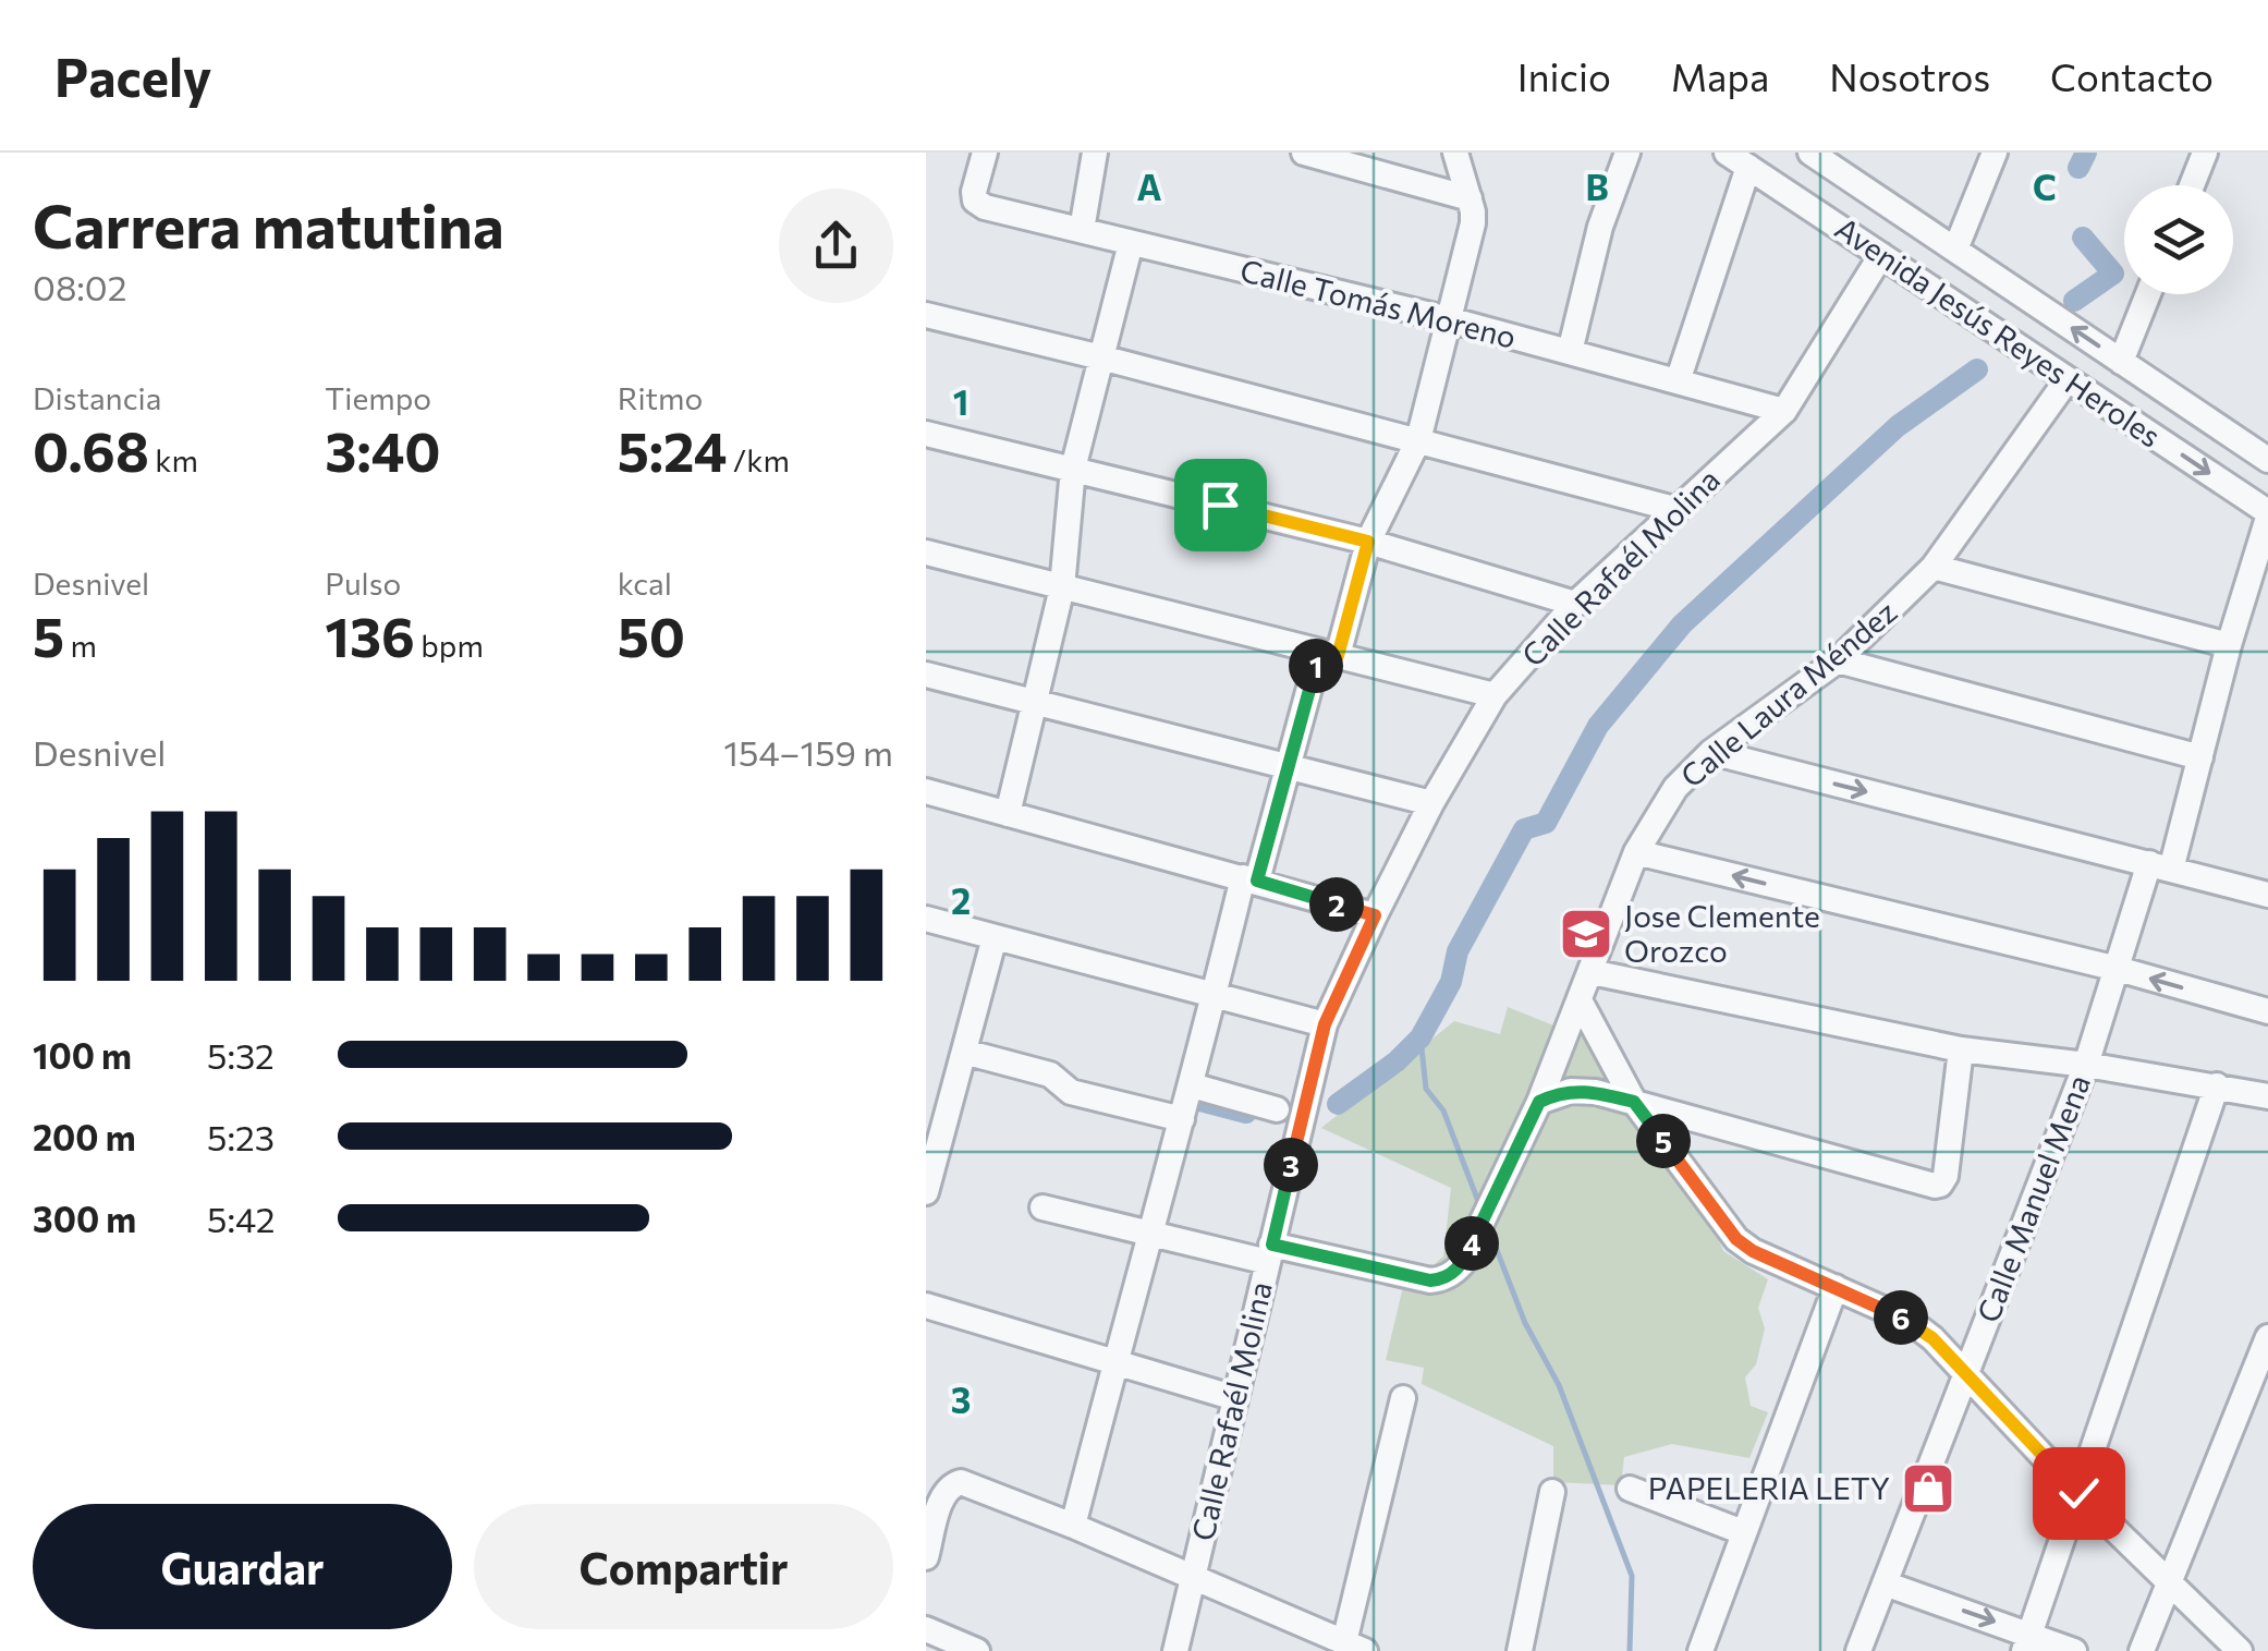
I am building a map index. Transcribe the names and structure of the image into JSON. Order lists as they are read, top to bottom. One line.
{"streets":{"street":["Calle Tomás Moreno","Avenida Jesús Reyes Heroles","Calle Rafaél Molina","Calle Laura Méndez","Calle Manuel Mena"]},"crossings":[["Calle Tomás Moreno","Calle Rafaél Molina"],["Avenida Jesús Reyes Heroles","Calle Rafaél Molina"],["Avenida Jesús Reyes Heroles","Calle Laura Méndez"],["Avenida Jesús Reyes Heroles","Calle Manuel Mena"],["Calle Rafaél Molina","Calle Laura Méndez"]],"places":{"school or university":["Jose Clemente Orozco"],"shop":["PAPELERIA LETY"]},"page":{"header":"Pacely","nav":["Inicio","Mapa","Nosotros","Contacto"],"heading":["Carrera matutina","08:02"],"stats":[["Distancia","0.68 km"],["Tiempo","3:40"],["Ritmo","5:24 /km"],["Desnivel","5 m"],["Pulso","136 bpm"],["kcal","50"]],"pins":["1","2","5","3","4","6"],"chart":["Desnivel","154–159 m"],"list":[{"name":"100 m","note":"5:32"},{"name":"200 m","note":"5:23"},{"name":"300 m","note":"5:42"}],"buttons":["Guardar","Compartir"]},"grid":{"columns":["A","B","C"],"rows":["1","2","3"]}}
